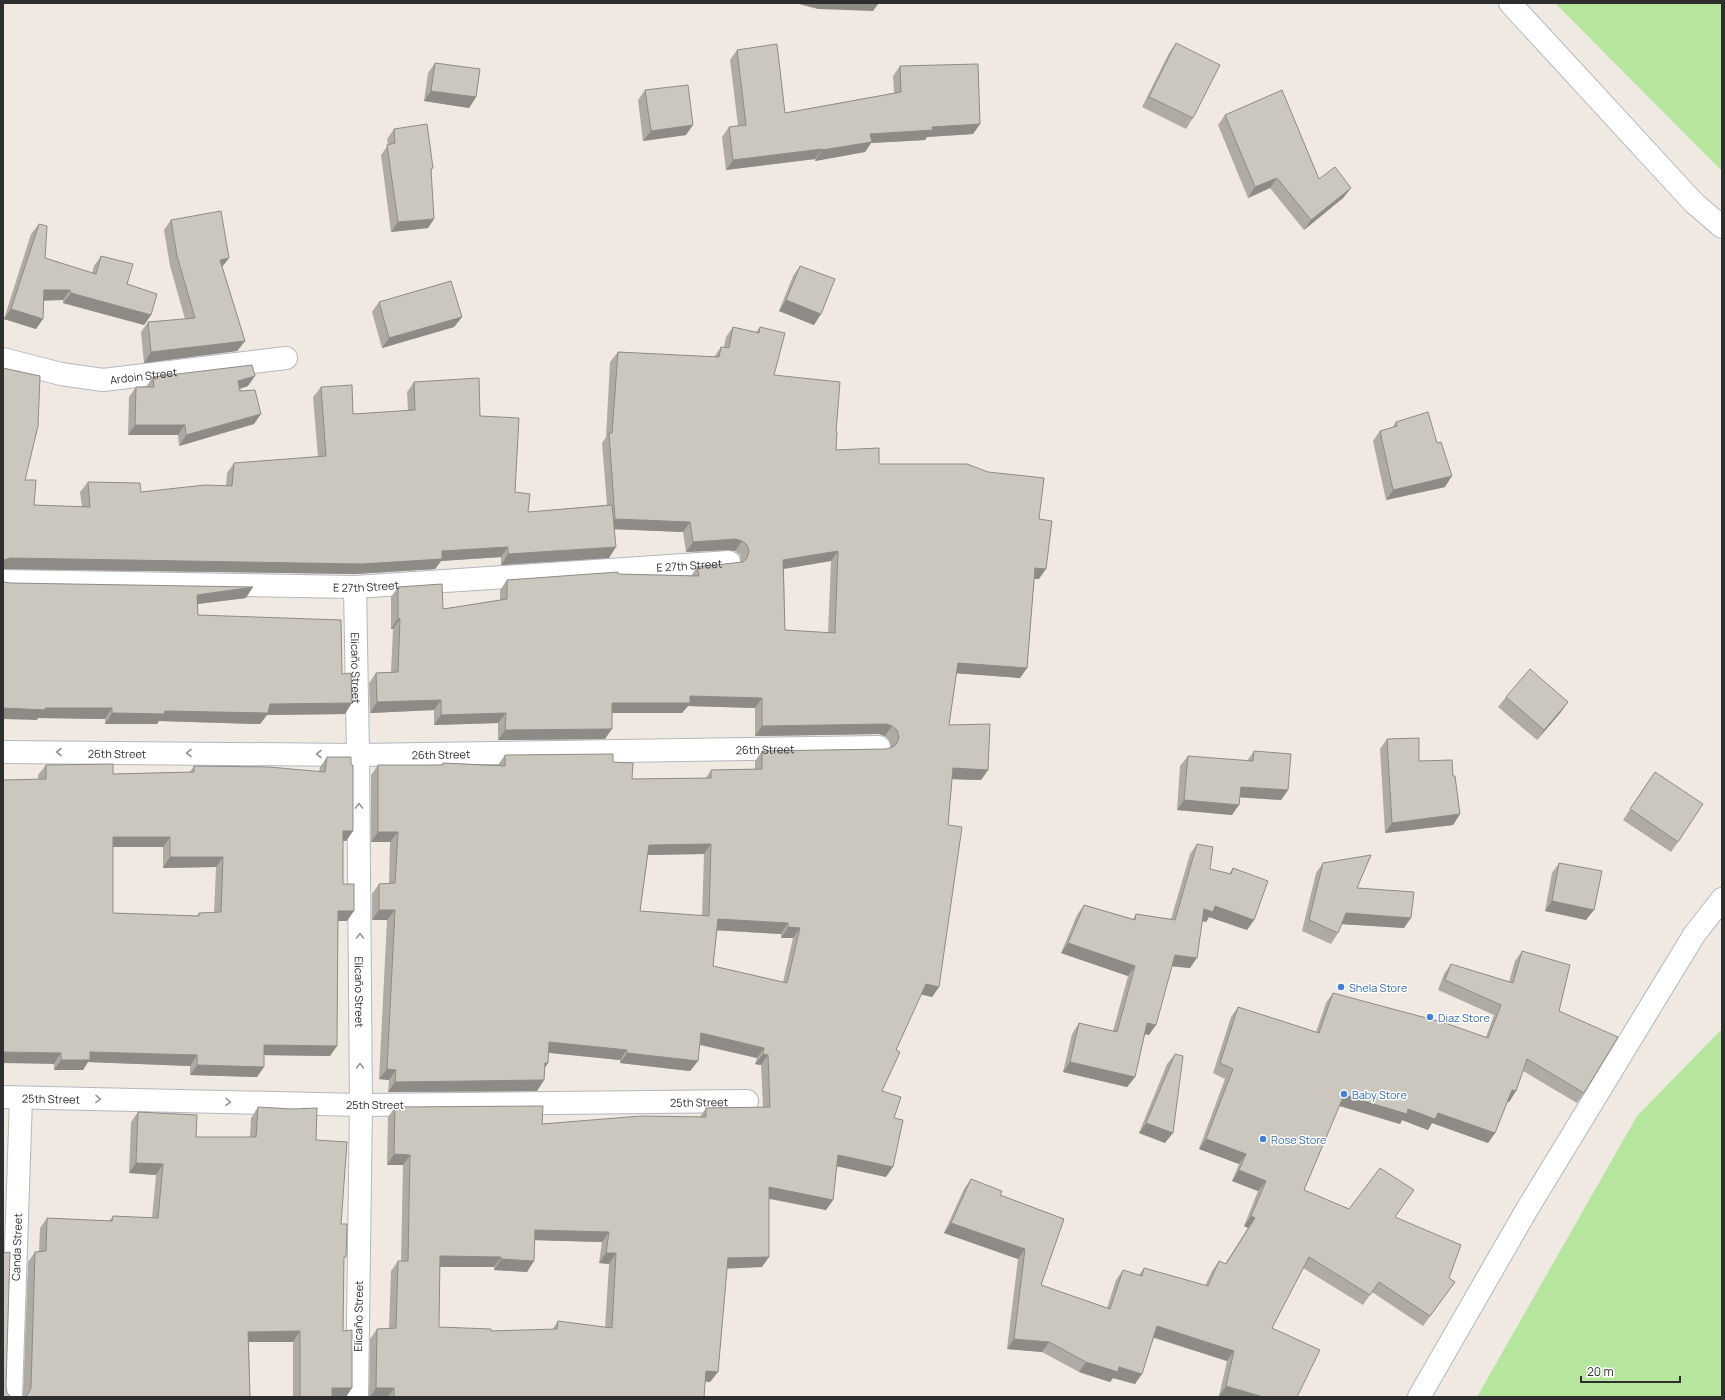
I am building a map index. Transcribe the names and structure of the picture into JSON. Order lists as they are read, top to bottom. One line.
{"streets":{"street":["Ardoin Street","E 27th Street","Elicaño Street","26th Street","25th Street","Canda Street"]},"crossings":[["E 27th Street","Elicaño Street"],["Elicaño Street","26th Street"],["Elicaño Street","25th Street"],["25th Street","Canda Street"]],"one_way":["Elicaño Street","26th Street","25th Street"],"places":["Shela Store","Diaz Store","Baby Store","Rose Store"],"scale_bar":"20 m"}
